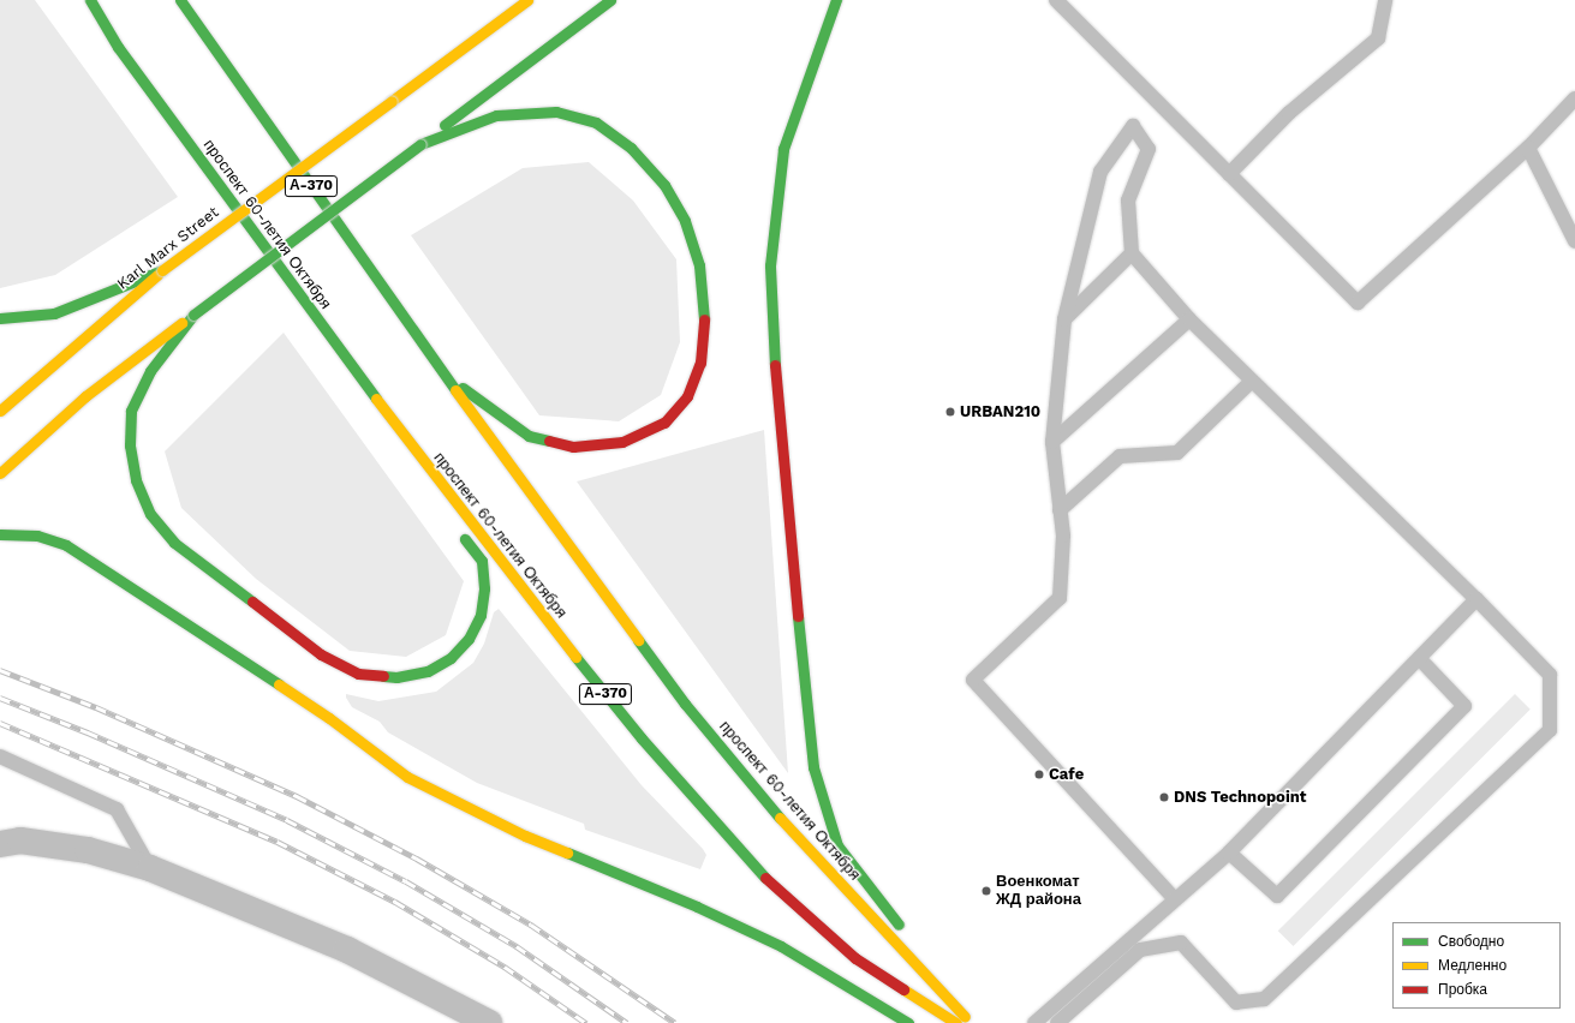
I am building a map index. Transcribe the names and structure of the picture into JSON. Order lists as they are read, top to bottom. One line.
{"streets":{"main road":["А-370","проспект 60-летия Октября","Karl Marx Street"]},"places":["URBAN210","Cafe","DNS Technopoint","Военкомат ЖД района"],"legend":["Свободно","Медленно","Пробка"]}
